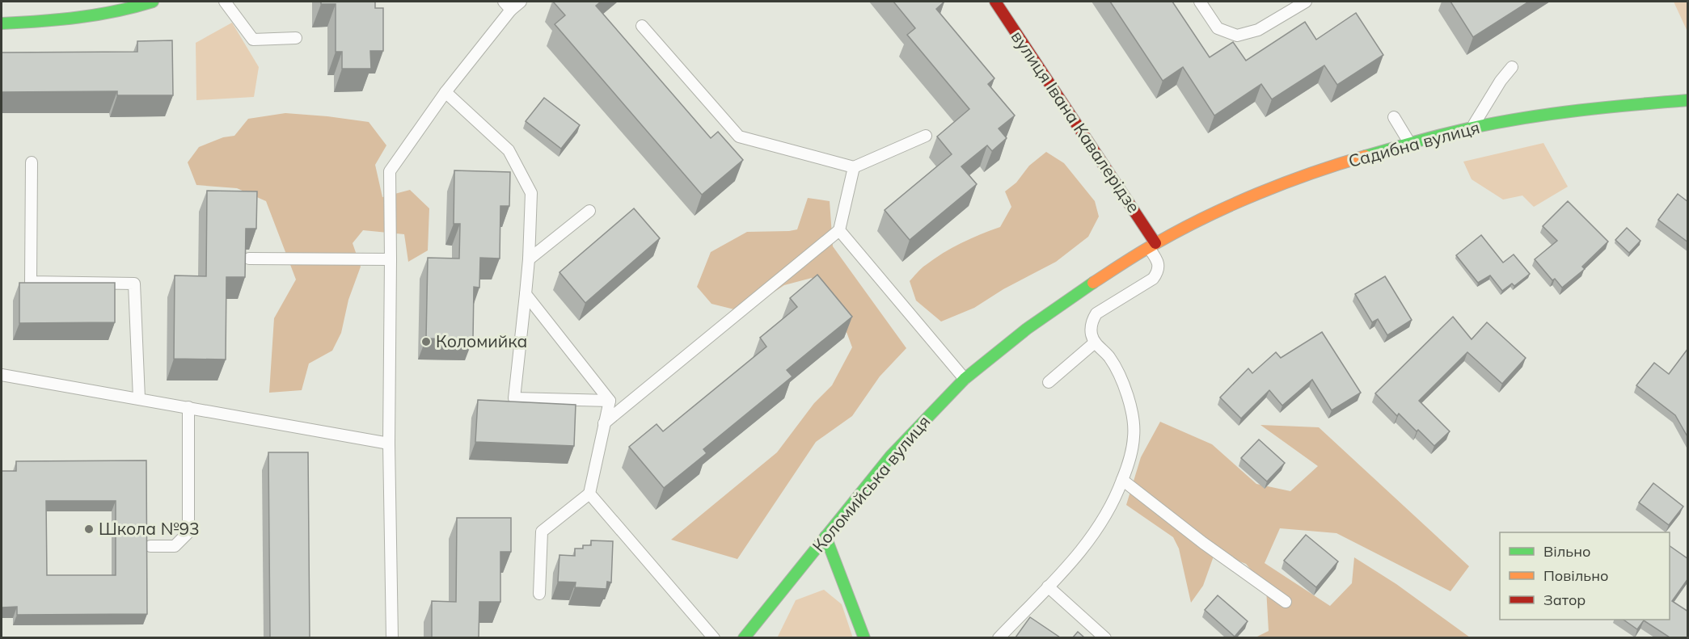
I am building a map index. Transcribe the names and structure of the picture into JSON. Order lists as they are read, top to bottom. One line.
{"streets":{"street":["вулиця Івана Кавалерідзе","Садибна вулиця","Коломийська вулиця"]},"crossings":[["вулиця Івана Кавалерідзе","Садибна вулиця"],["вулиця Івана Кавалерідзе","Коломийська вулиця"],["Садибна вулиця","Коломийська вулиця"]],"places":["Коломийка","Школа №93"],"legend":["Вільно","Повільно","Затор"]}
